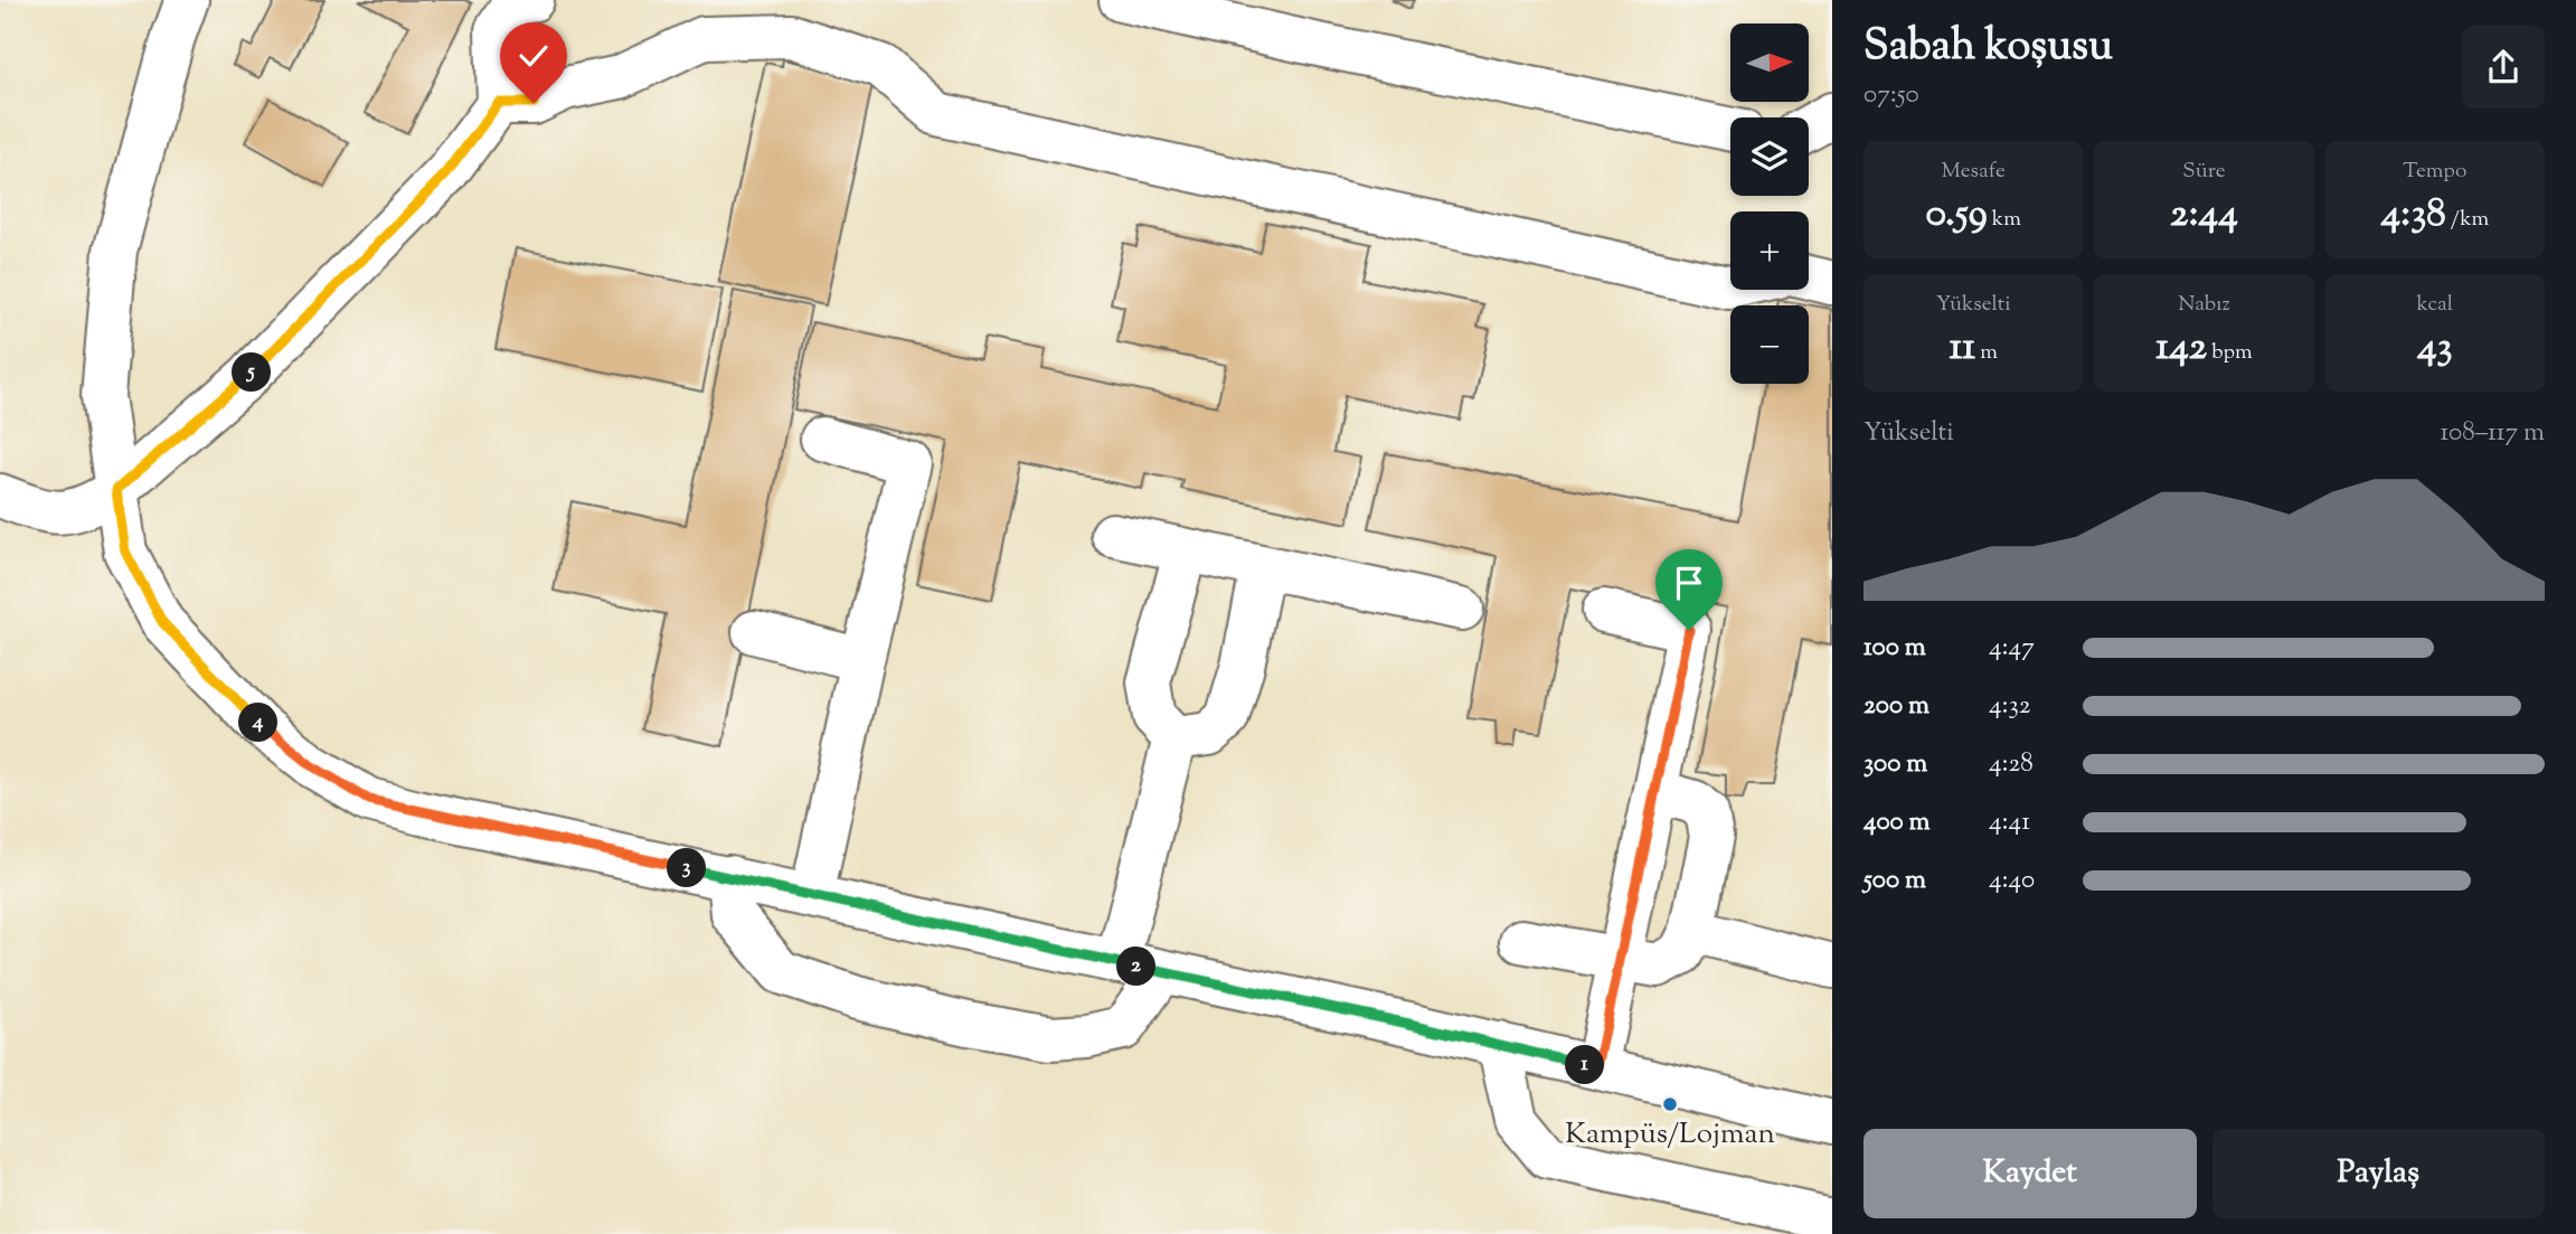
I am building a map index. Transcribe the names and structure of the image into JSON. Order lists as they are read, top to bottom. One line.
{"places":["Kampüs/Lojman"],"north":"right","page":{"heading":["Sabah koşusu","07:50"],"map_buttons":["+","−"],"stats":[["Mesafe","0.59 km"],["Süre","2:44"],["Tempo","4:38 /km"],["Yükselti","11 m"],["Nabız","142 bpm"],["kcal","43"]],"pins":["5","4","3","2","1"],"chart":["Yükselti","108–117 m"],"list":[{"name":"100 m","note":"4:47"},{"name":"200 m","note":"4:32"},{"name":"300 m","note":"4:28"},{"name":"400 m","note":"4:41"},{"name":"500 m","note":"4:40"}],"buttons":["Kaydet","Paylaş"]}}
